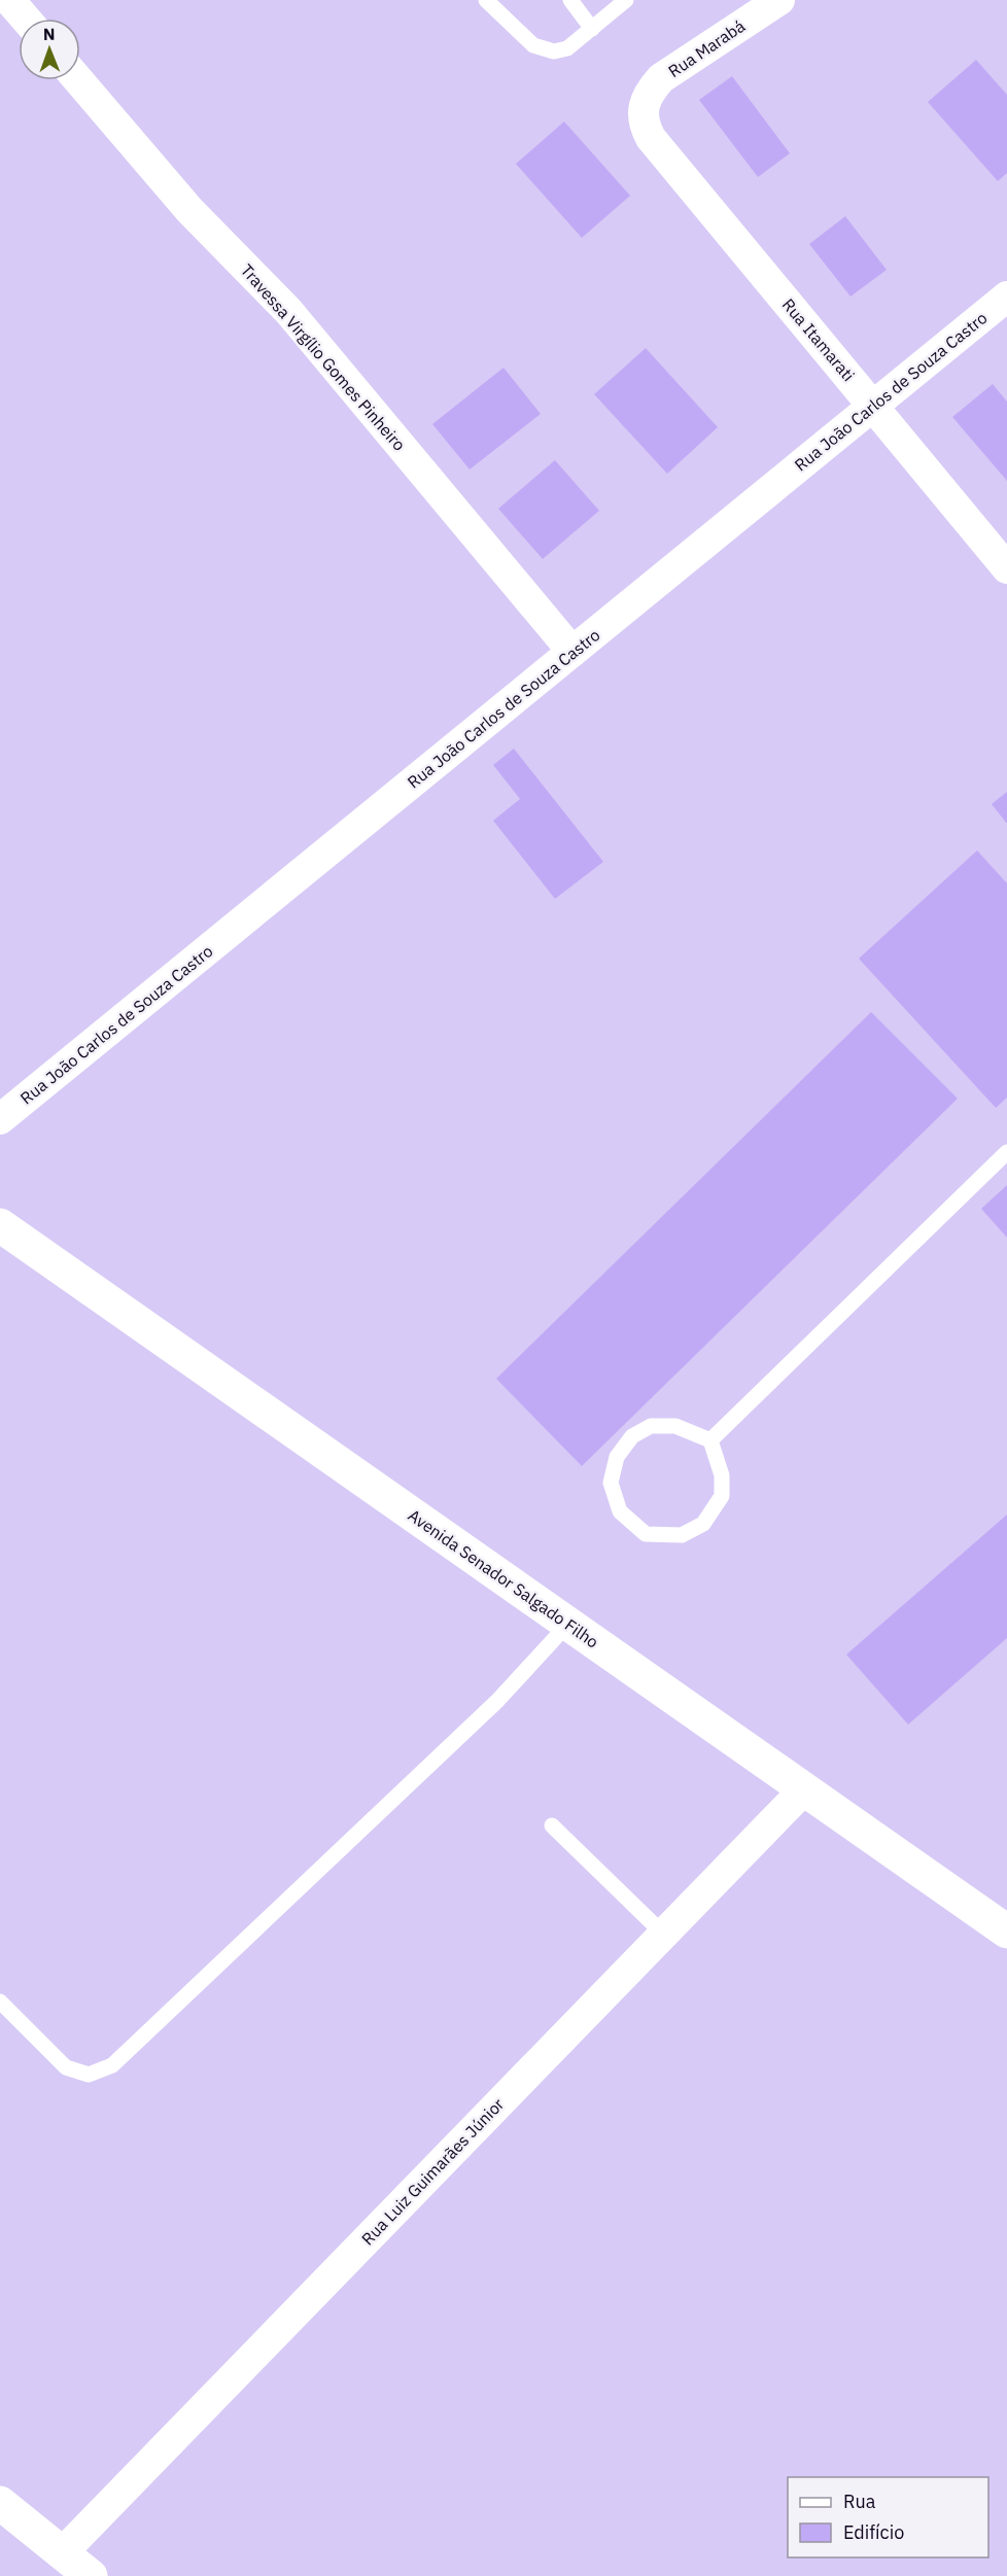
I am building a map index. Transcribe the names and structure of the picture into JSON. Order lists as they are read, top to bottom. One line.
{"streets":{"main road":["Avenida Senador Salgado Filho"],"street":["Rua Marabá","Rua Itamarati","Travessa Virgílio Gomes Pinheiro","Rua João Carlos de Souza Castro","Rua Luiz Guimarães Júnior"]},"crossings":[["Rua Marabá","Rua Itamarati"],["Rua Itamarati","Rua João Carlos de Souza Castro"],["Travessa Virgílio Gomes Pinheiro","Rua João Carlos de Souza Castro"],["Avenida Senador Salgado Filho","Rua Luiz Guimarães Júnior"]],"legend":["Rua","Edifício"],"north":"top"}
